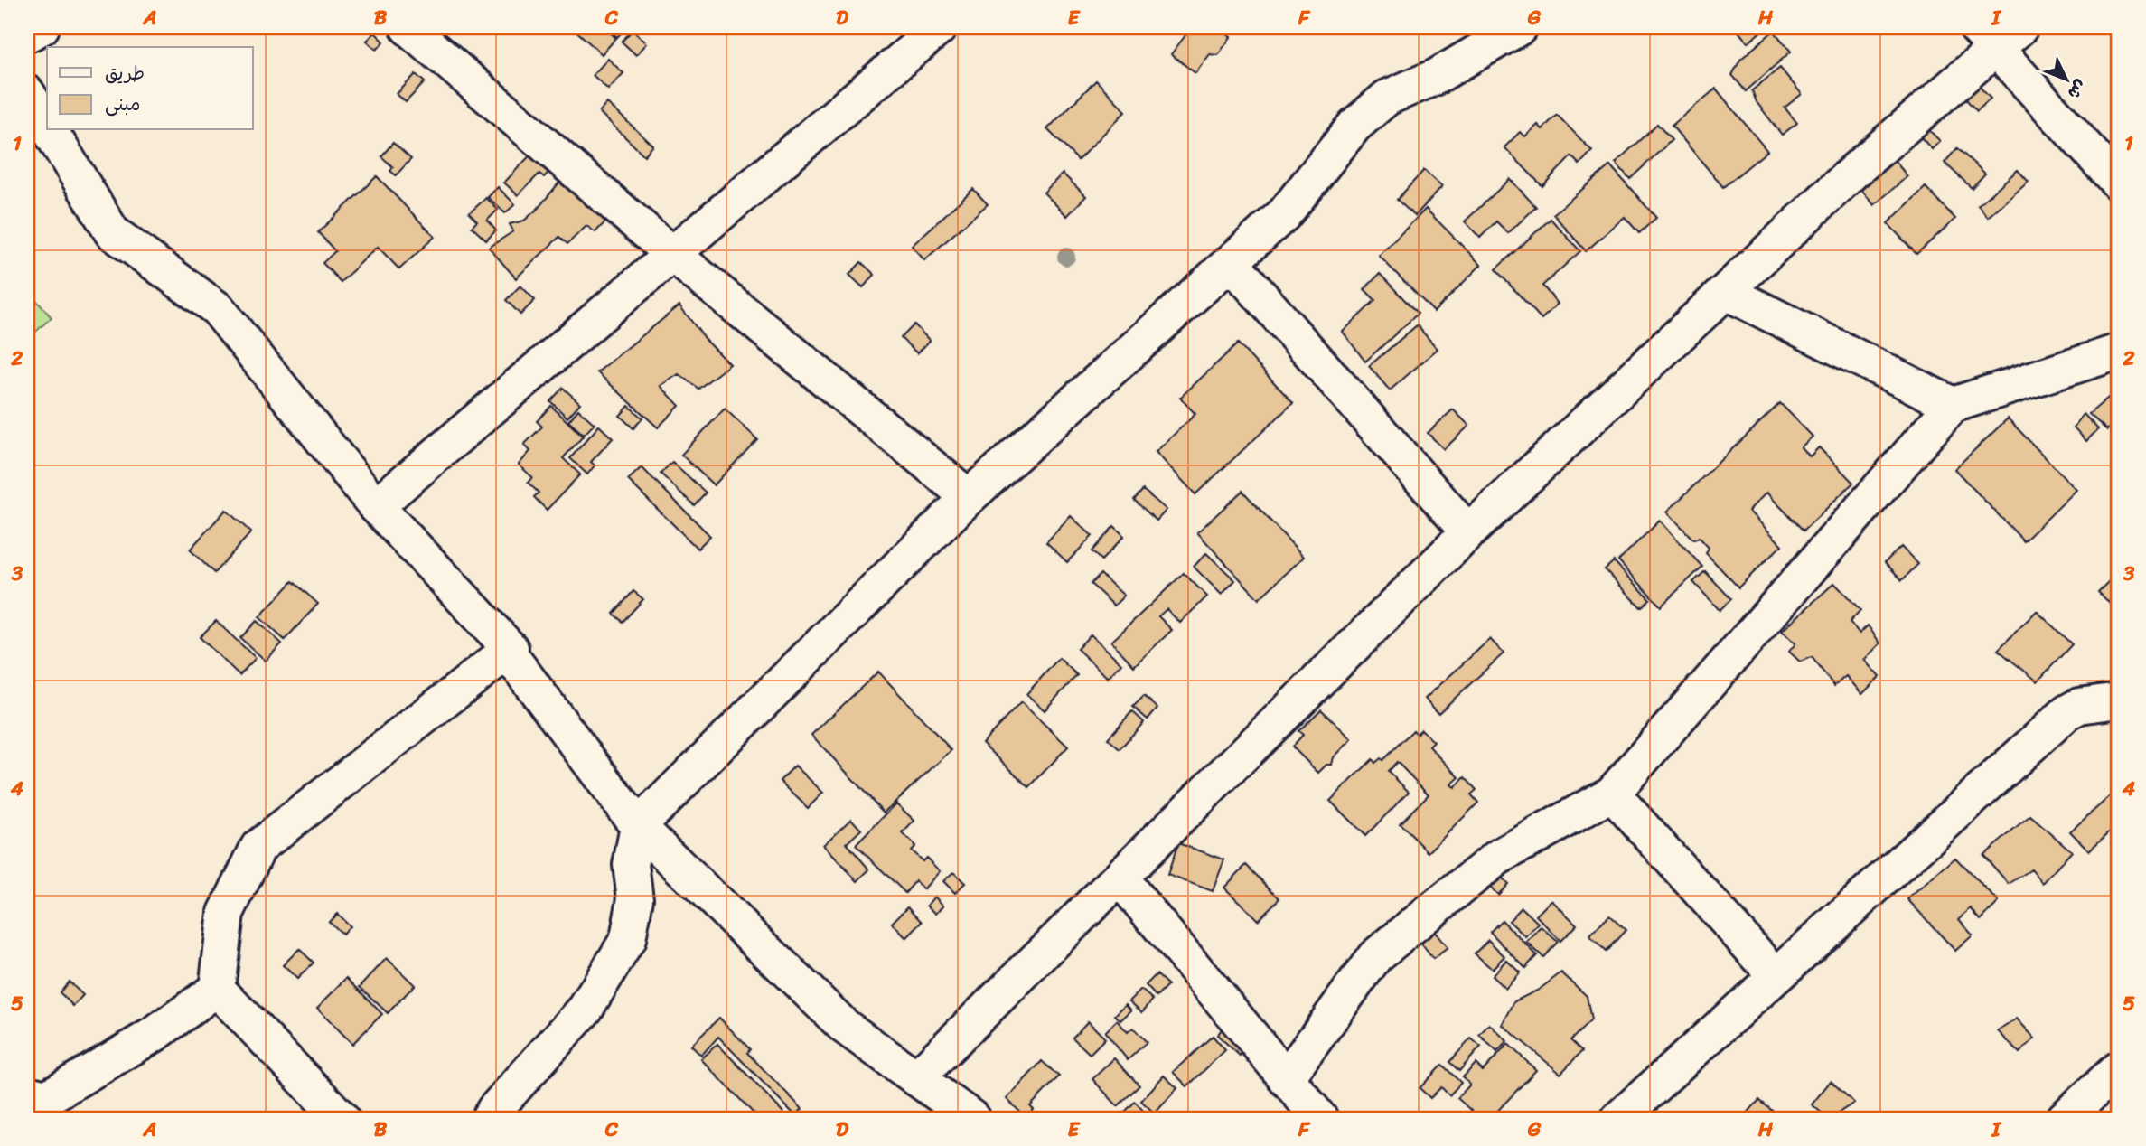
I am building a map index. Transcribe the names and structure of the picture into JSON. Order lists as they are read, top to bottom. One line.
{"legend":["طريق","مبنى"],"north":"bottom right","grid":{"columns":["A","B","C","D","E","F","G","H","I"],"rows":["1","2","3","4","5"]}}
